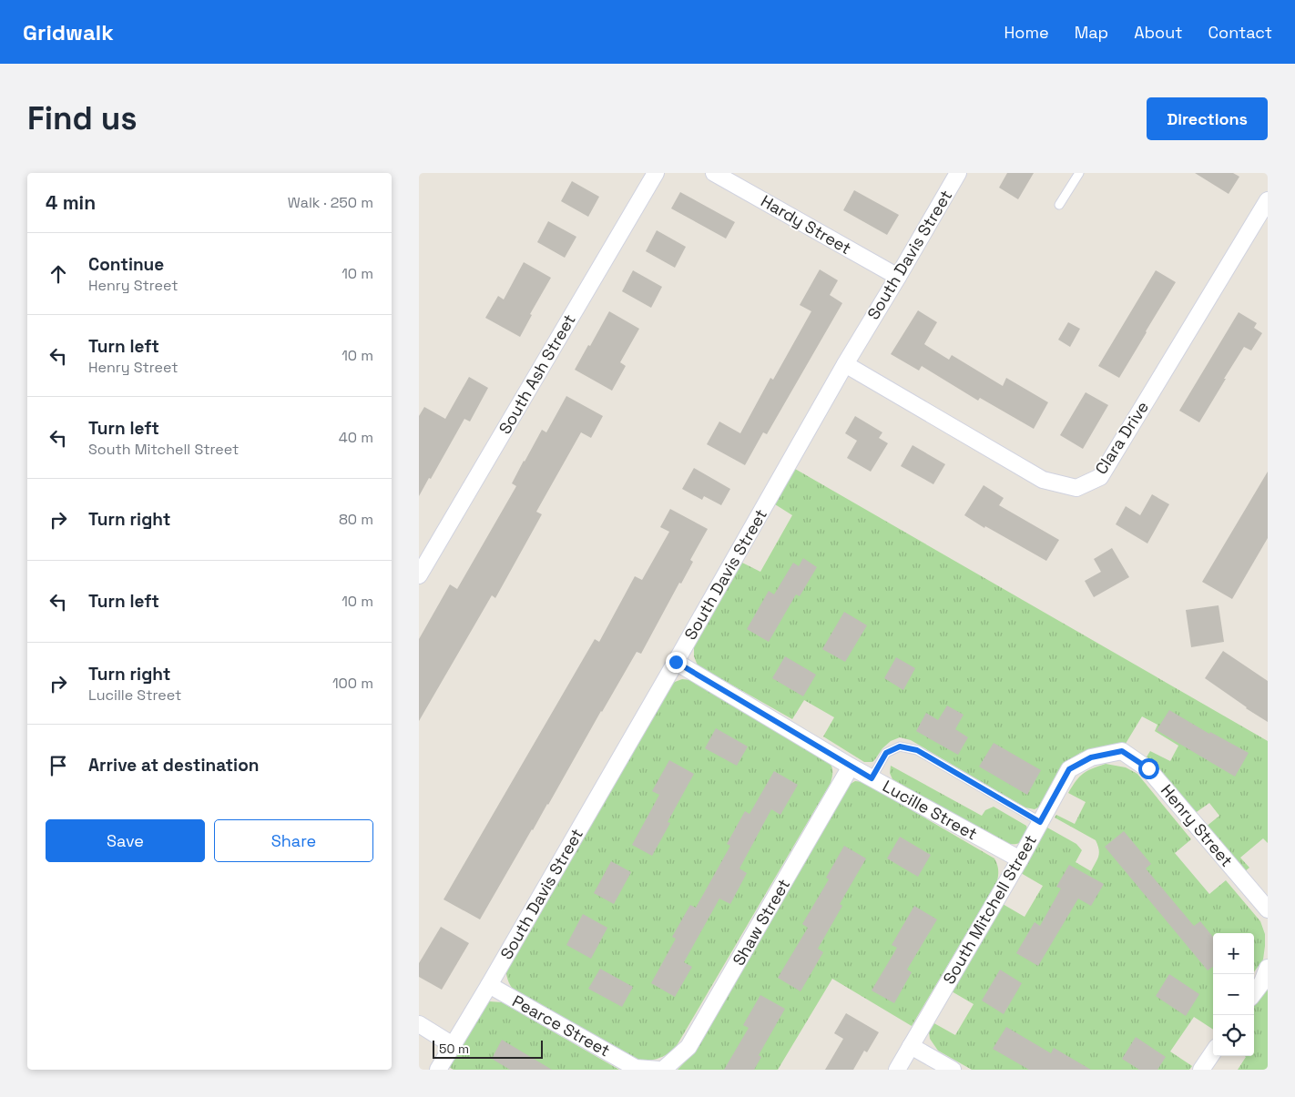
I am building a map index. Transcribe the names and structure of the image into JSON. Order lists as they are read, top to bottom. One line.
{"streets":{"street":["Hardy Street","South Davis Street","South Ash Street","Clara Drive","Lucille Street","Henry Street","South Mitchell Street","Shaw Street","Pearce Street"]},"crossings":[["Hardy Street","South Davis Street"],["South Davis Street","Clara Drive"],["South Davis Street","Lucille Street"],["South Davis Street","Pearce Street"],["Lucille Street","South Mitchell Street"],["Lucille Street","Shaw Street"],["Henry Street","South Mitchell Street"]],"scale_bar":"50 m","page":{"header":"Gridwalk","nav":["Home","Map","About","Contact"],"buttons":["Directions",["Save","Share"]],"title":"Find us","heading":["4 min","Walk · 250 m"],"list":[["Continue","Henry Street","10 m"],["Turn left","Henry Street","10 m"],["Turn left","South Mitchell Street","40 m"],["Turn right","80 m"],["Turn left","10 m"],["Turn right","Lucille Street","100 m"],"Arrive at destination"],"map_buttons":["+","−"],"scale":"50 m"}}
